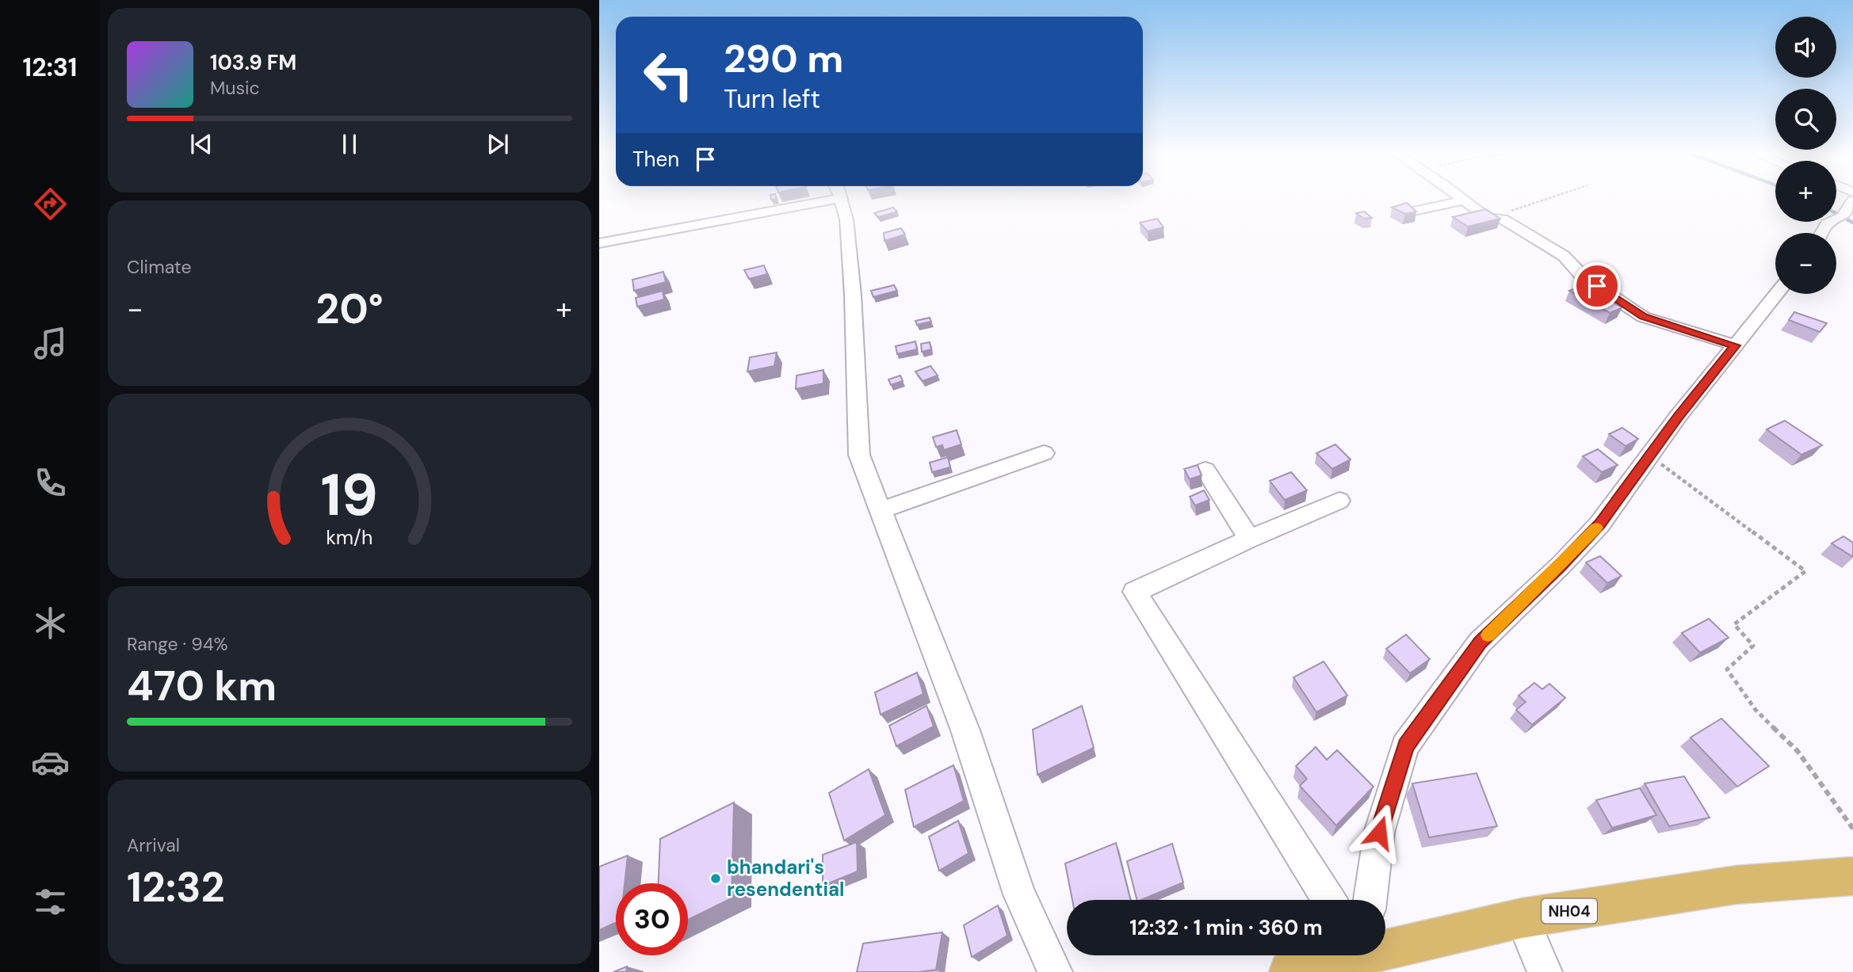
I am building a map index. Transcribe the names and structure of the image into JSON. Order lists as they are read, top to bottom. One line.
{"streets":{"main road":["NH04"]},"places":["bhandari's resendential"],"page":{"tabs":"12:31","map_buttons":["+","−"],"turn":["290 m","Turn left"],"song":["103.9 FM","Music"],"then":"Then","tile":["Climate",["Range · 94%","470 km"],["Arrival","12:32"]],"heat":["−","20°","+"],"limit":"30","trip":"12:32 · 1 min · 360 m","gauge":["19","km/h"]}}
